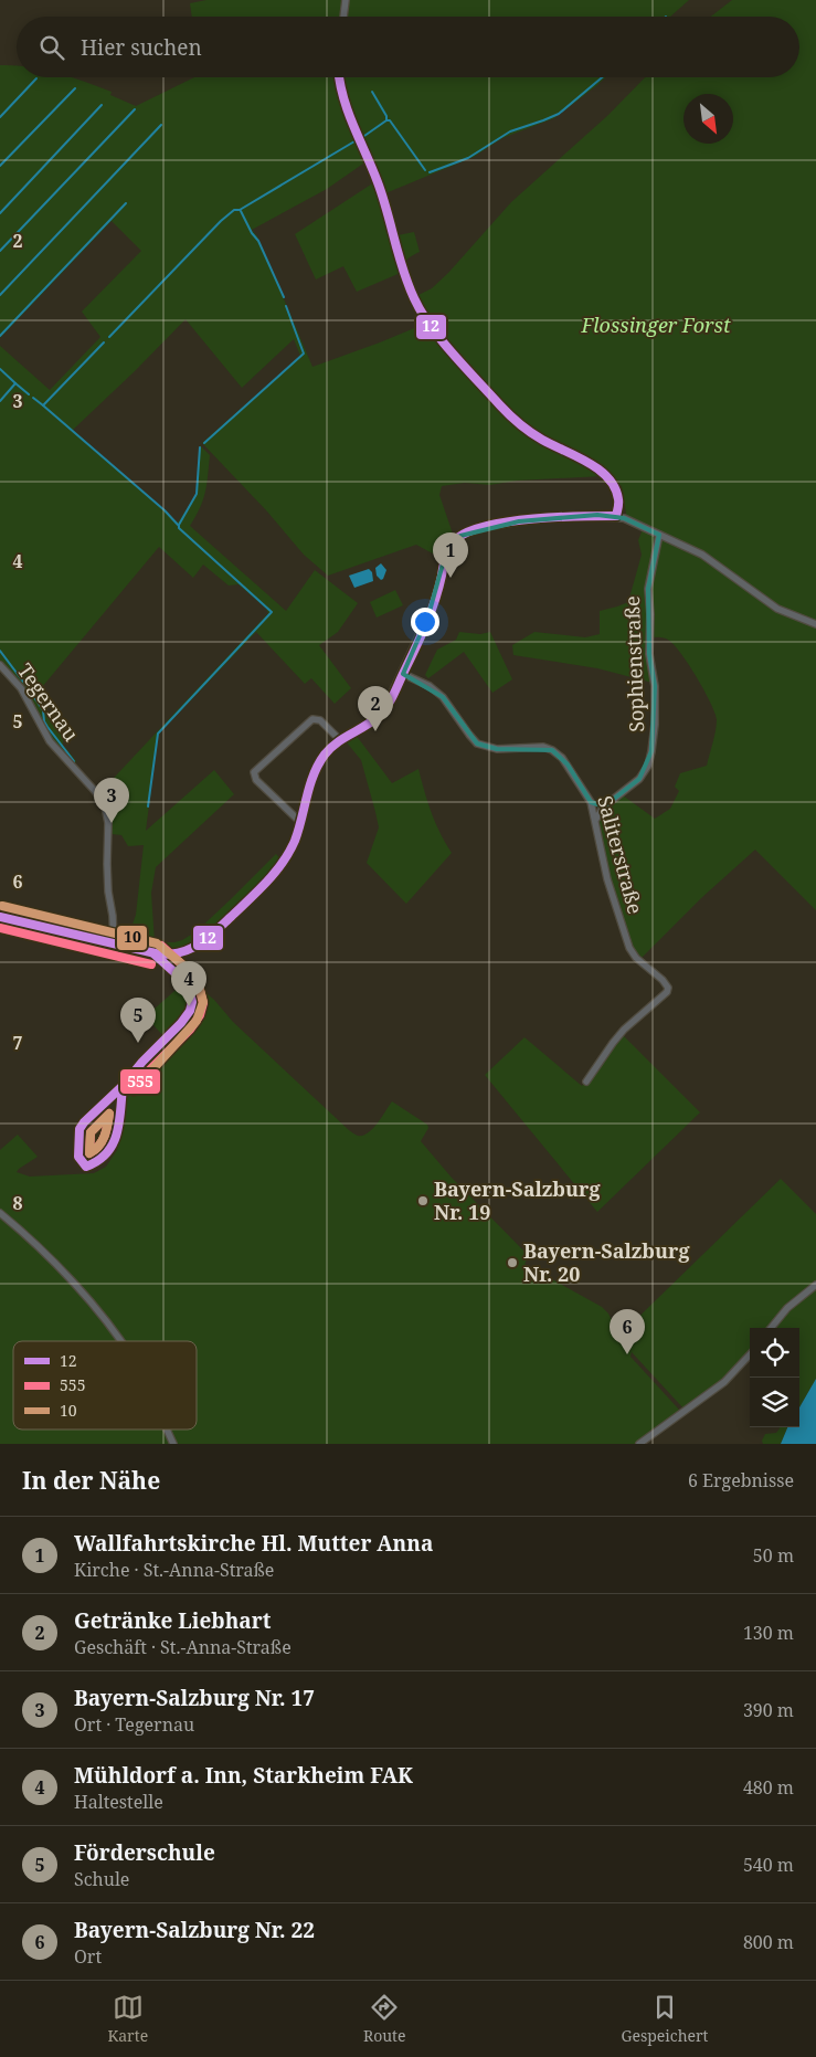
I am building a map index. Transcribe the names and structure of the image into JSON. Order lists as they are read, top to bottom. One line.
{"streets":{"street":["Sophienstraße","Tegernau","Saliterstraße"]},"crossings":[["Sophienstraße","Saliterstraße"]],"parks":["Flossinger Forst"],"places":["Bayern-Salzburg Nr. 19","Bayern-Salzburg Nr. 20"],"lines":["transit line 12","transit line 10","transit line 555"],"legend":["12","555","10"],"north":"bottom right","page":{"search":"Hier suchen","pins":["1","2","3","4","5","6"],"heading":["In der Nähe","6 Ergebnisse"],"list":[{"mark":"1","name":"Wallfahrtskirche Hl. Mutter Anna","note":"Kirche · St.-Anna-Straße","value":"50 m"},{"mark":"2","name":"Getränke Liebhart","note":"Geschäft · St.-Anna-Straße","value":"130 m"},{"mark":"3","name":"Bayern-Salzburg Nr. 17","note":"Ort · Tegernau","value":"390 m"},{"mark":"4","name":"Mühldorf a. Inn, Starkheim FAK","note":"Haltestelle","value":"480 m"},{"mark":"5","name":"Förderschule","note":"Schule","value":"540 m"},{"mark":"6","name":"Bayern-Salzburg Nr. 22","note":"Ort","value":"800 m"}],"nav":["Karte","Route","Gespeichert"]},"grid":{"rows":["2","3","4","5","6","7","8"]}}
